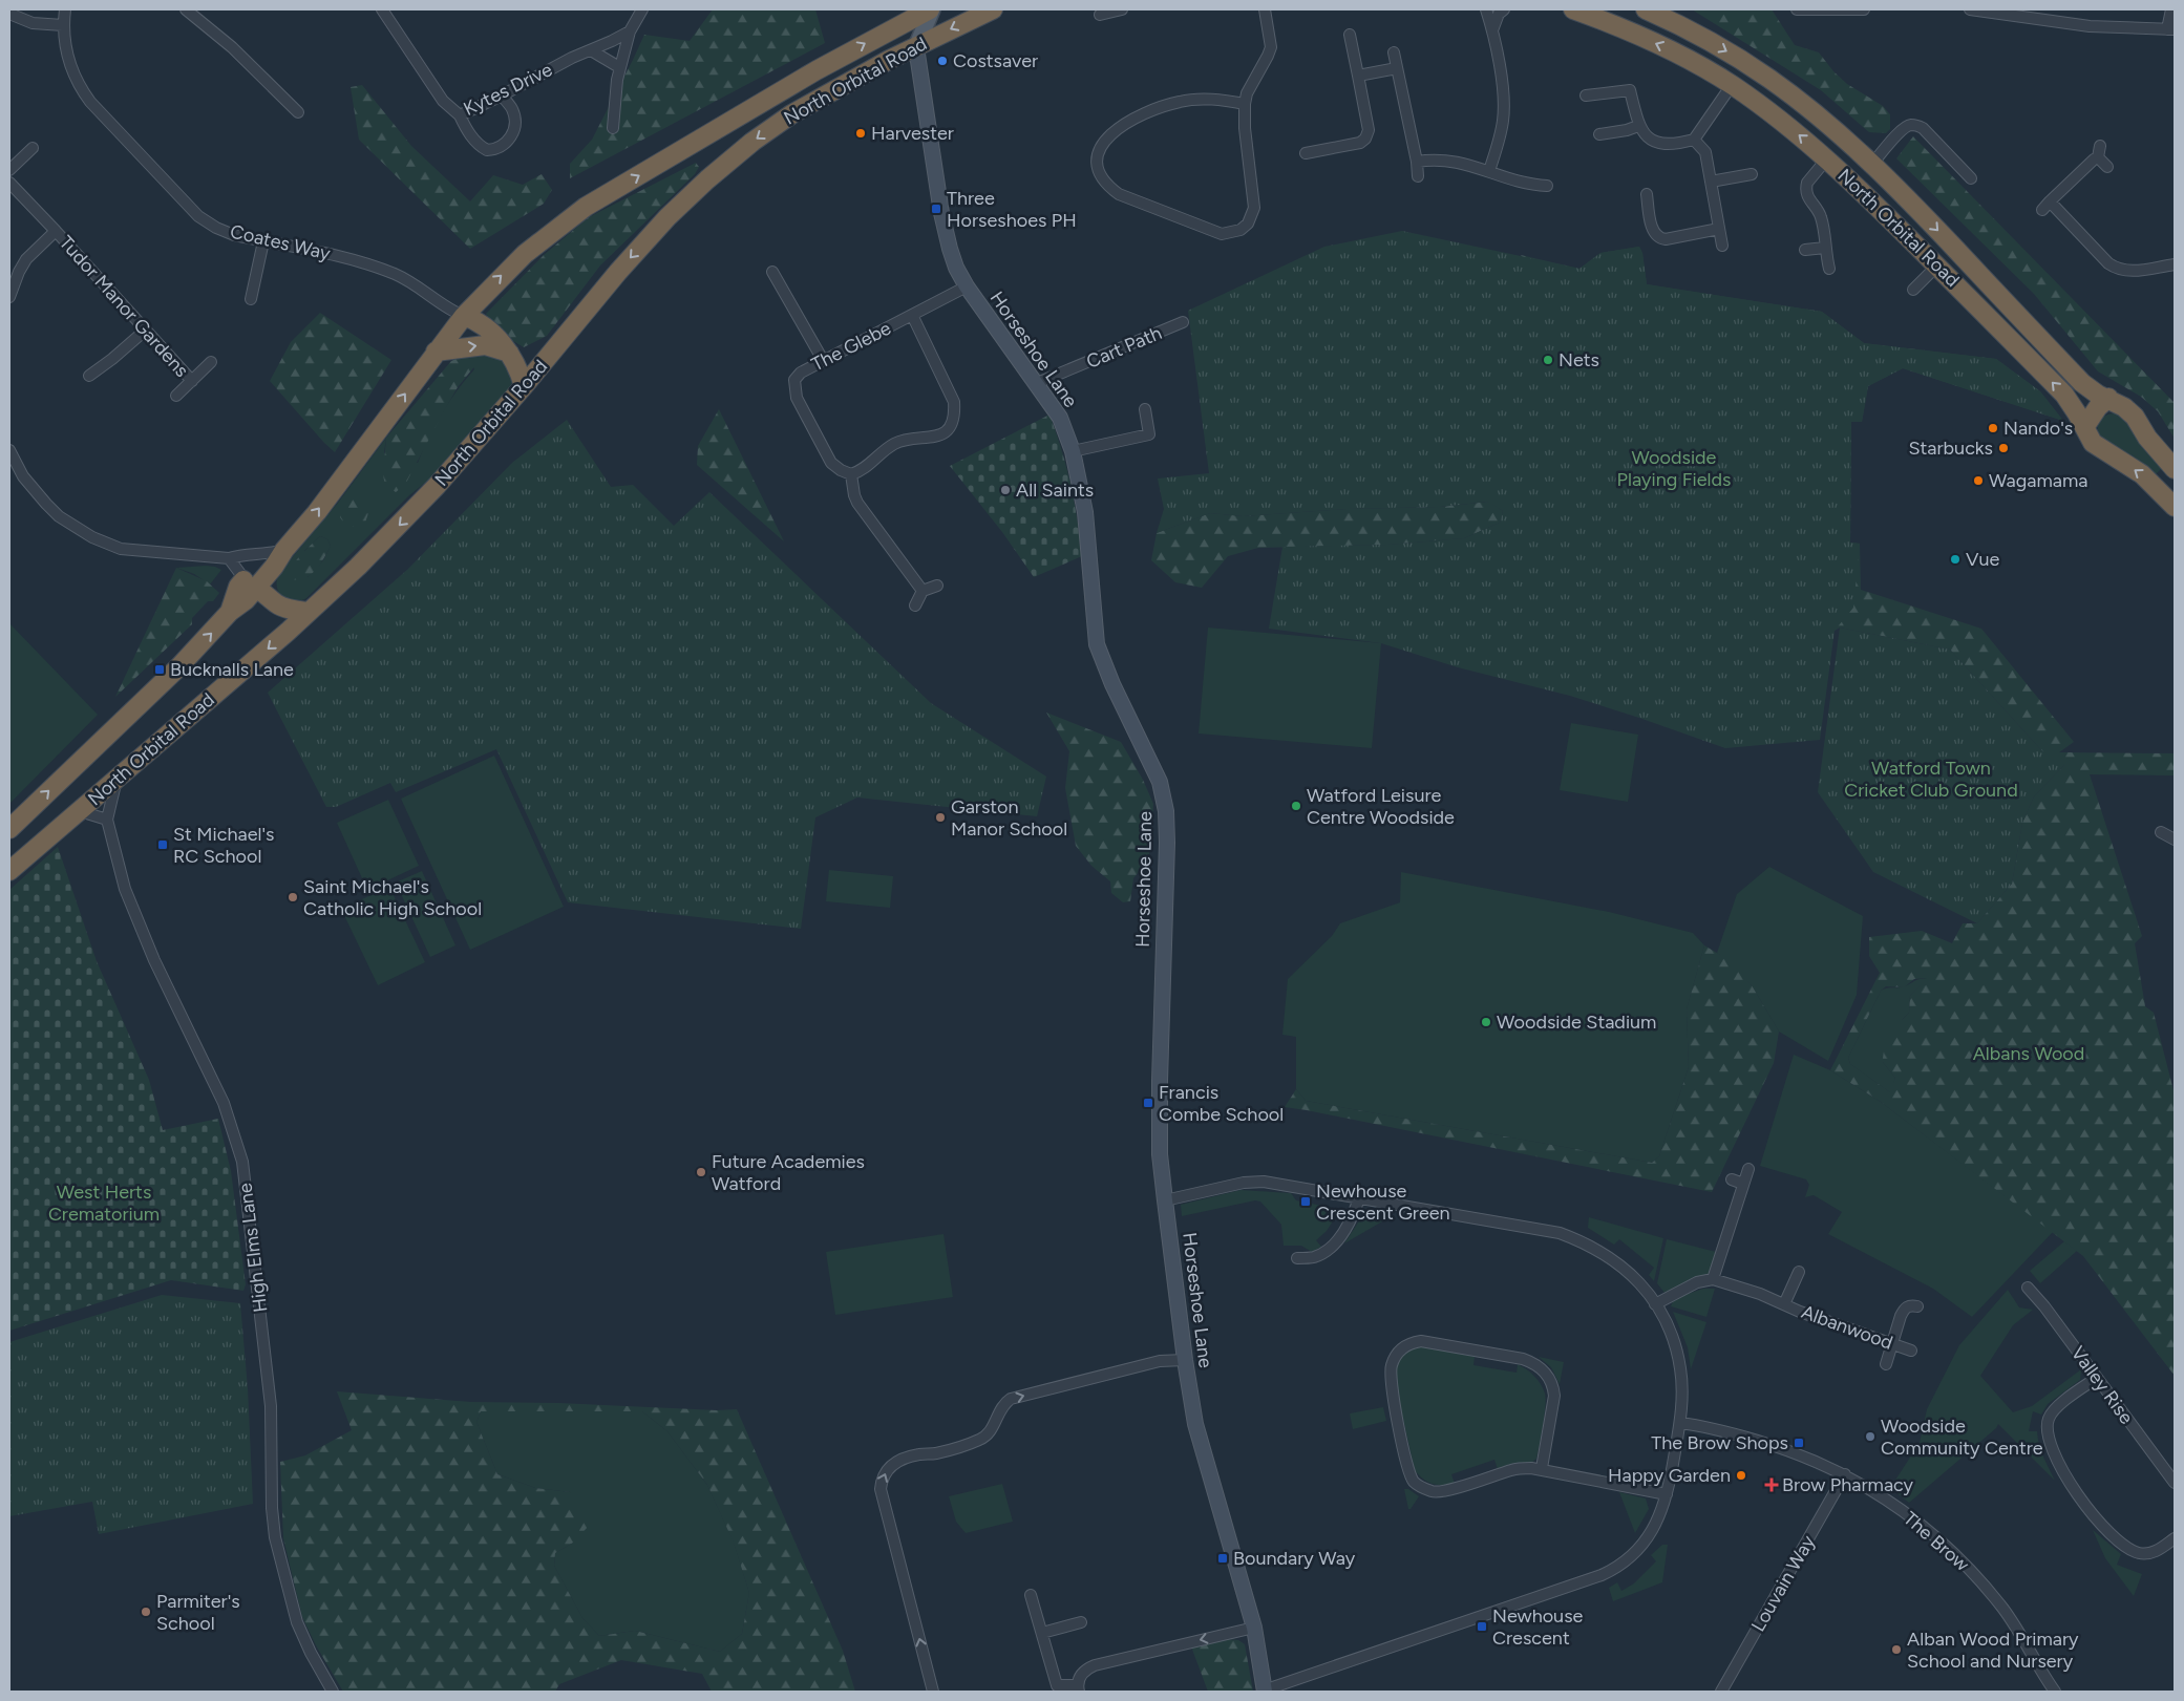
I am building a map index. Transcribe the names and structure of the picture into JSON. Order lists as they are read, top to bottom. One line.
{"streets":{"highway":["North Orbital Road"],"street":["Kytes Drive","Coates Way","Tudor Manor Gardens","The Glebe","Cart Path","Horseshoe Lane","High Elms Lane","Albanwood","Valley Rise","The Brow","Louvain Way"]},"crossings":[["North Orbital Road","Coates Way"],["North Orbital Road","Horseshoe Lane"],["North Orbital Road","High Elms Lane"],["The Glebe","Horseshoe Lane"],["Cart Path","Horseshoe Lane"],["The Brow","Louvain Way"]],"parks":["Woodside Playing Fields","Watford Town Cricket Club Ground","Albans Wood","West Herts Crematorium"],"places":{"other":["Costsaver","Harvester","Nets","Nando's","Starbucks","Wagamama","All Saints","Vue","Watford Leisure Centre Woodside","Garston Manor School","Saint Michael's Catholic High School","Woodside Stadium","Future Academies Watford","Woodside Community Centre","Happy Garden","Parmiter's School","Alban Wood Primary School and Nursery"],"transit":["Three Horseshoes PH","Bucknalls Lane","St Michael's RC School","Francis Combe School","Newhouse Crescent Green","The Brow Shops","Boundary Way","Newhouse Crescent"],"health":["Brow Pharmacy"]}}
